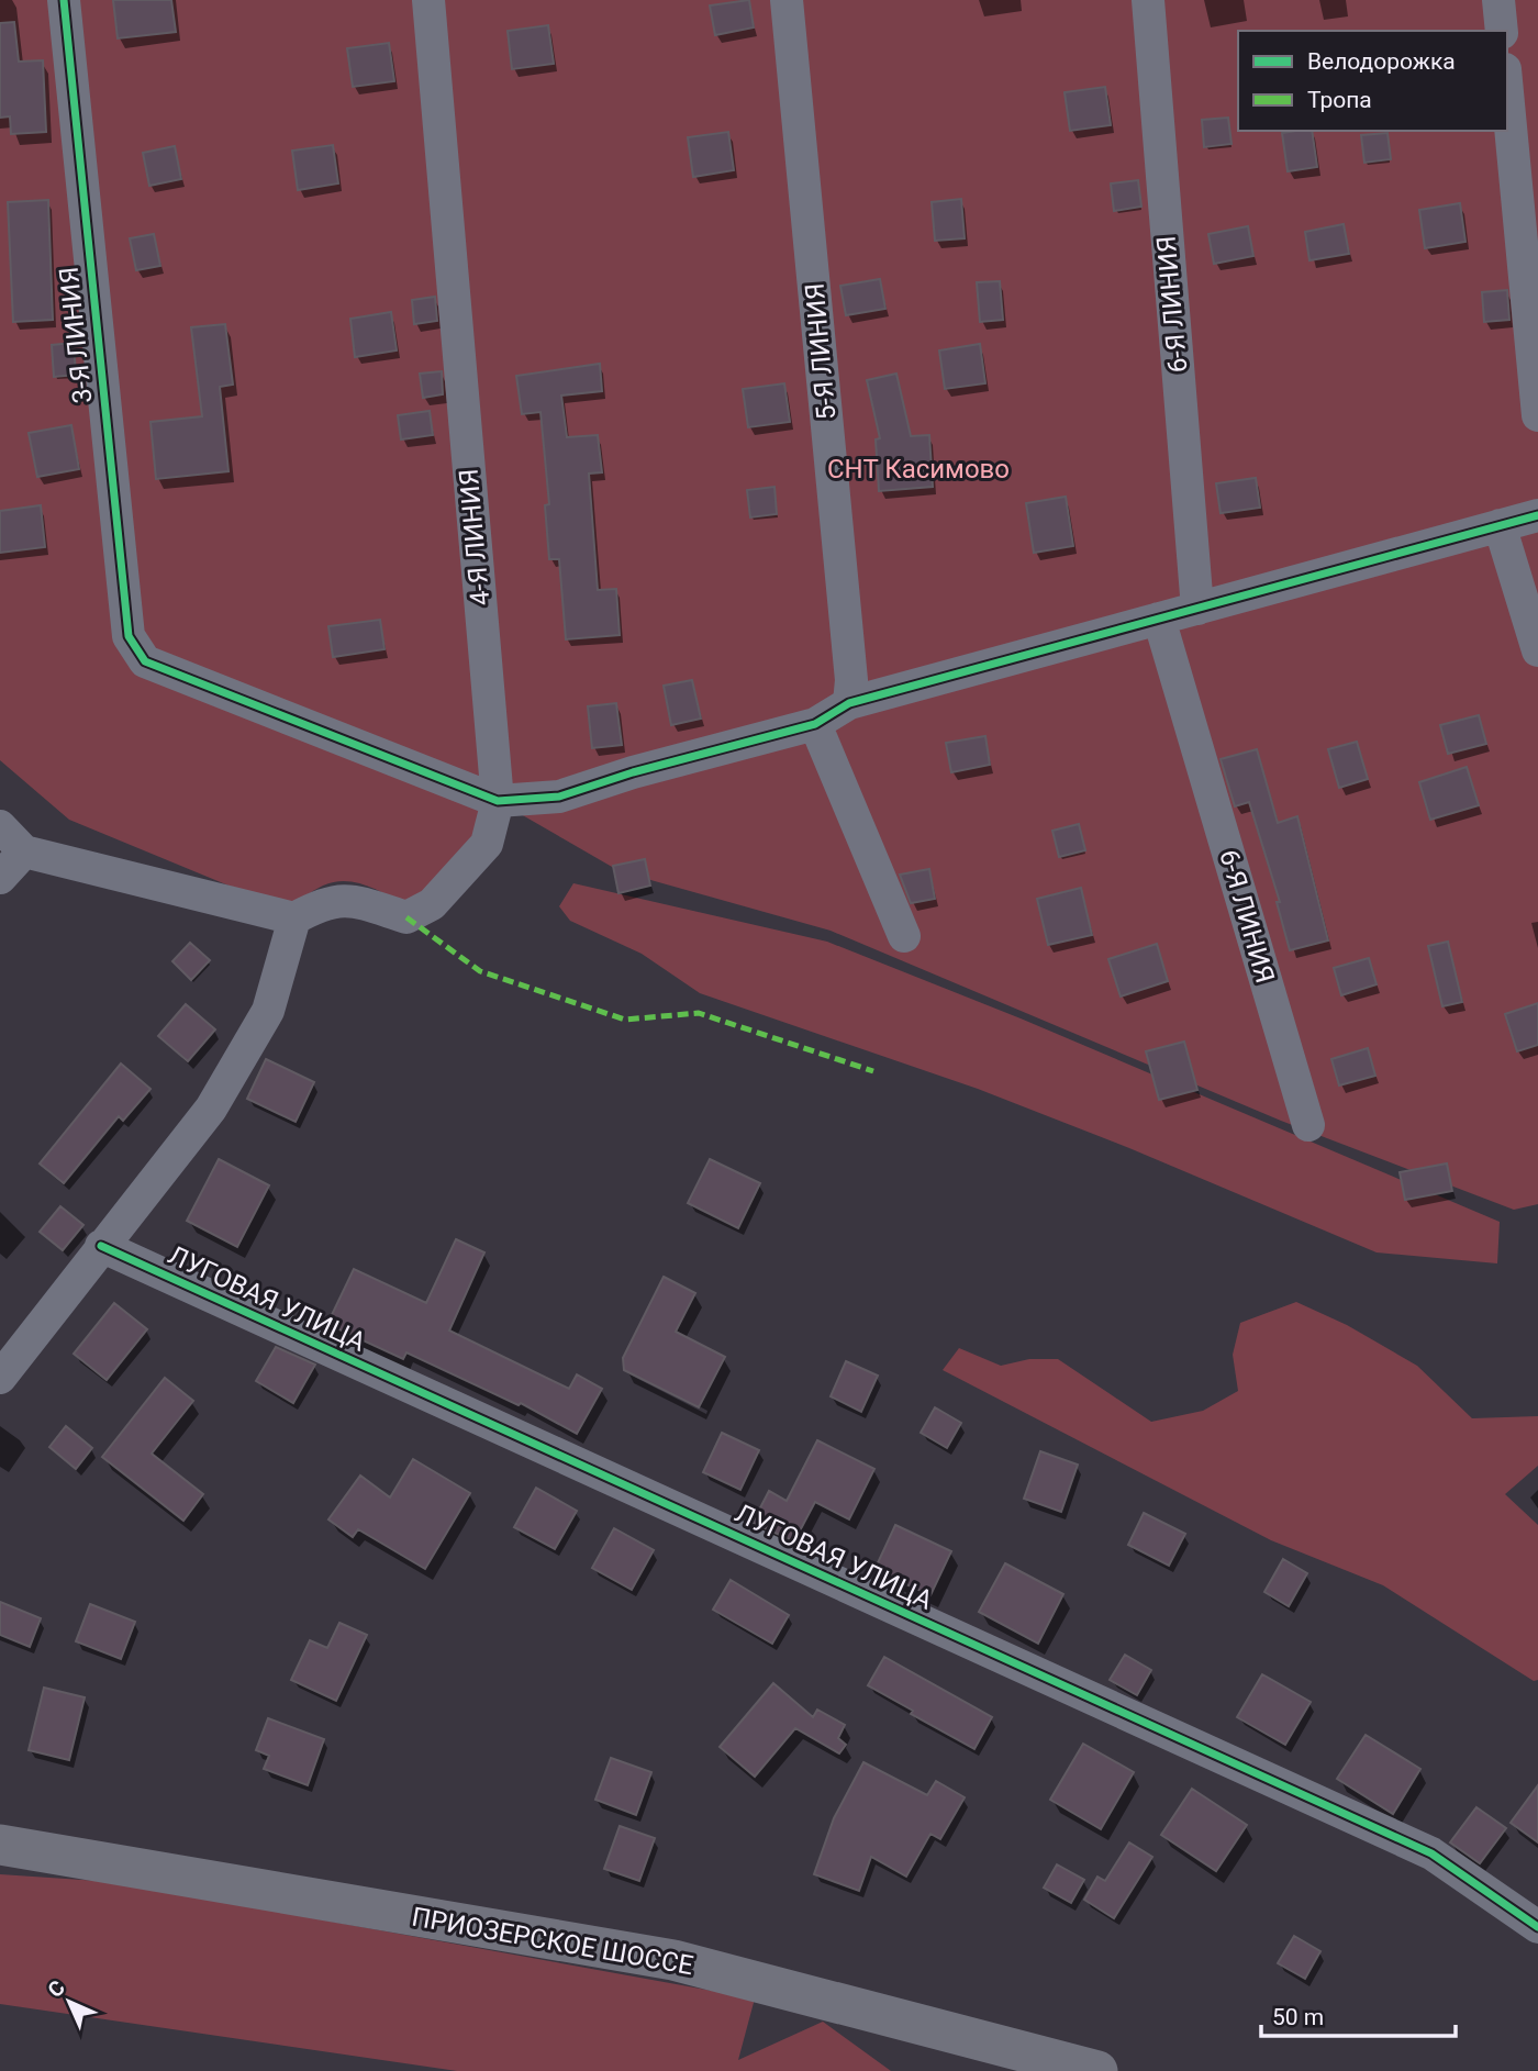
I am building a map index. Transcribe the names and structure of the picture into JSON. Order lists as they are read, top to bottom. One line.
{"streets":{"main road":["ПРИОЗЕРСКОЕ ШОССЕ"],"street":["6-Я ЛИНИЯ","3-Я ЛИНИЯ","5-Я ЛИНИЯ","4-Я ЛИНИЯ","ЛУГОВАЯ УЛИЦА"]},"crossings":[["3-Я ЛИНИЯ","4-Я ЛИНИЯ"]],"parks":["СНТ Касимово"],"legend":["Велодорожка","Тропа"],"scale_bar":"50 m","north":"top left"}
